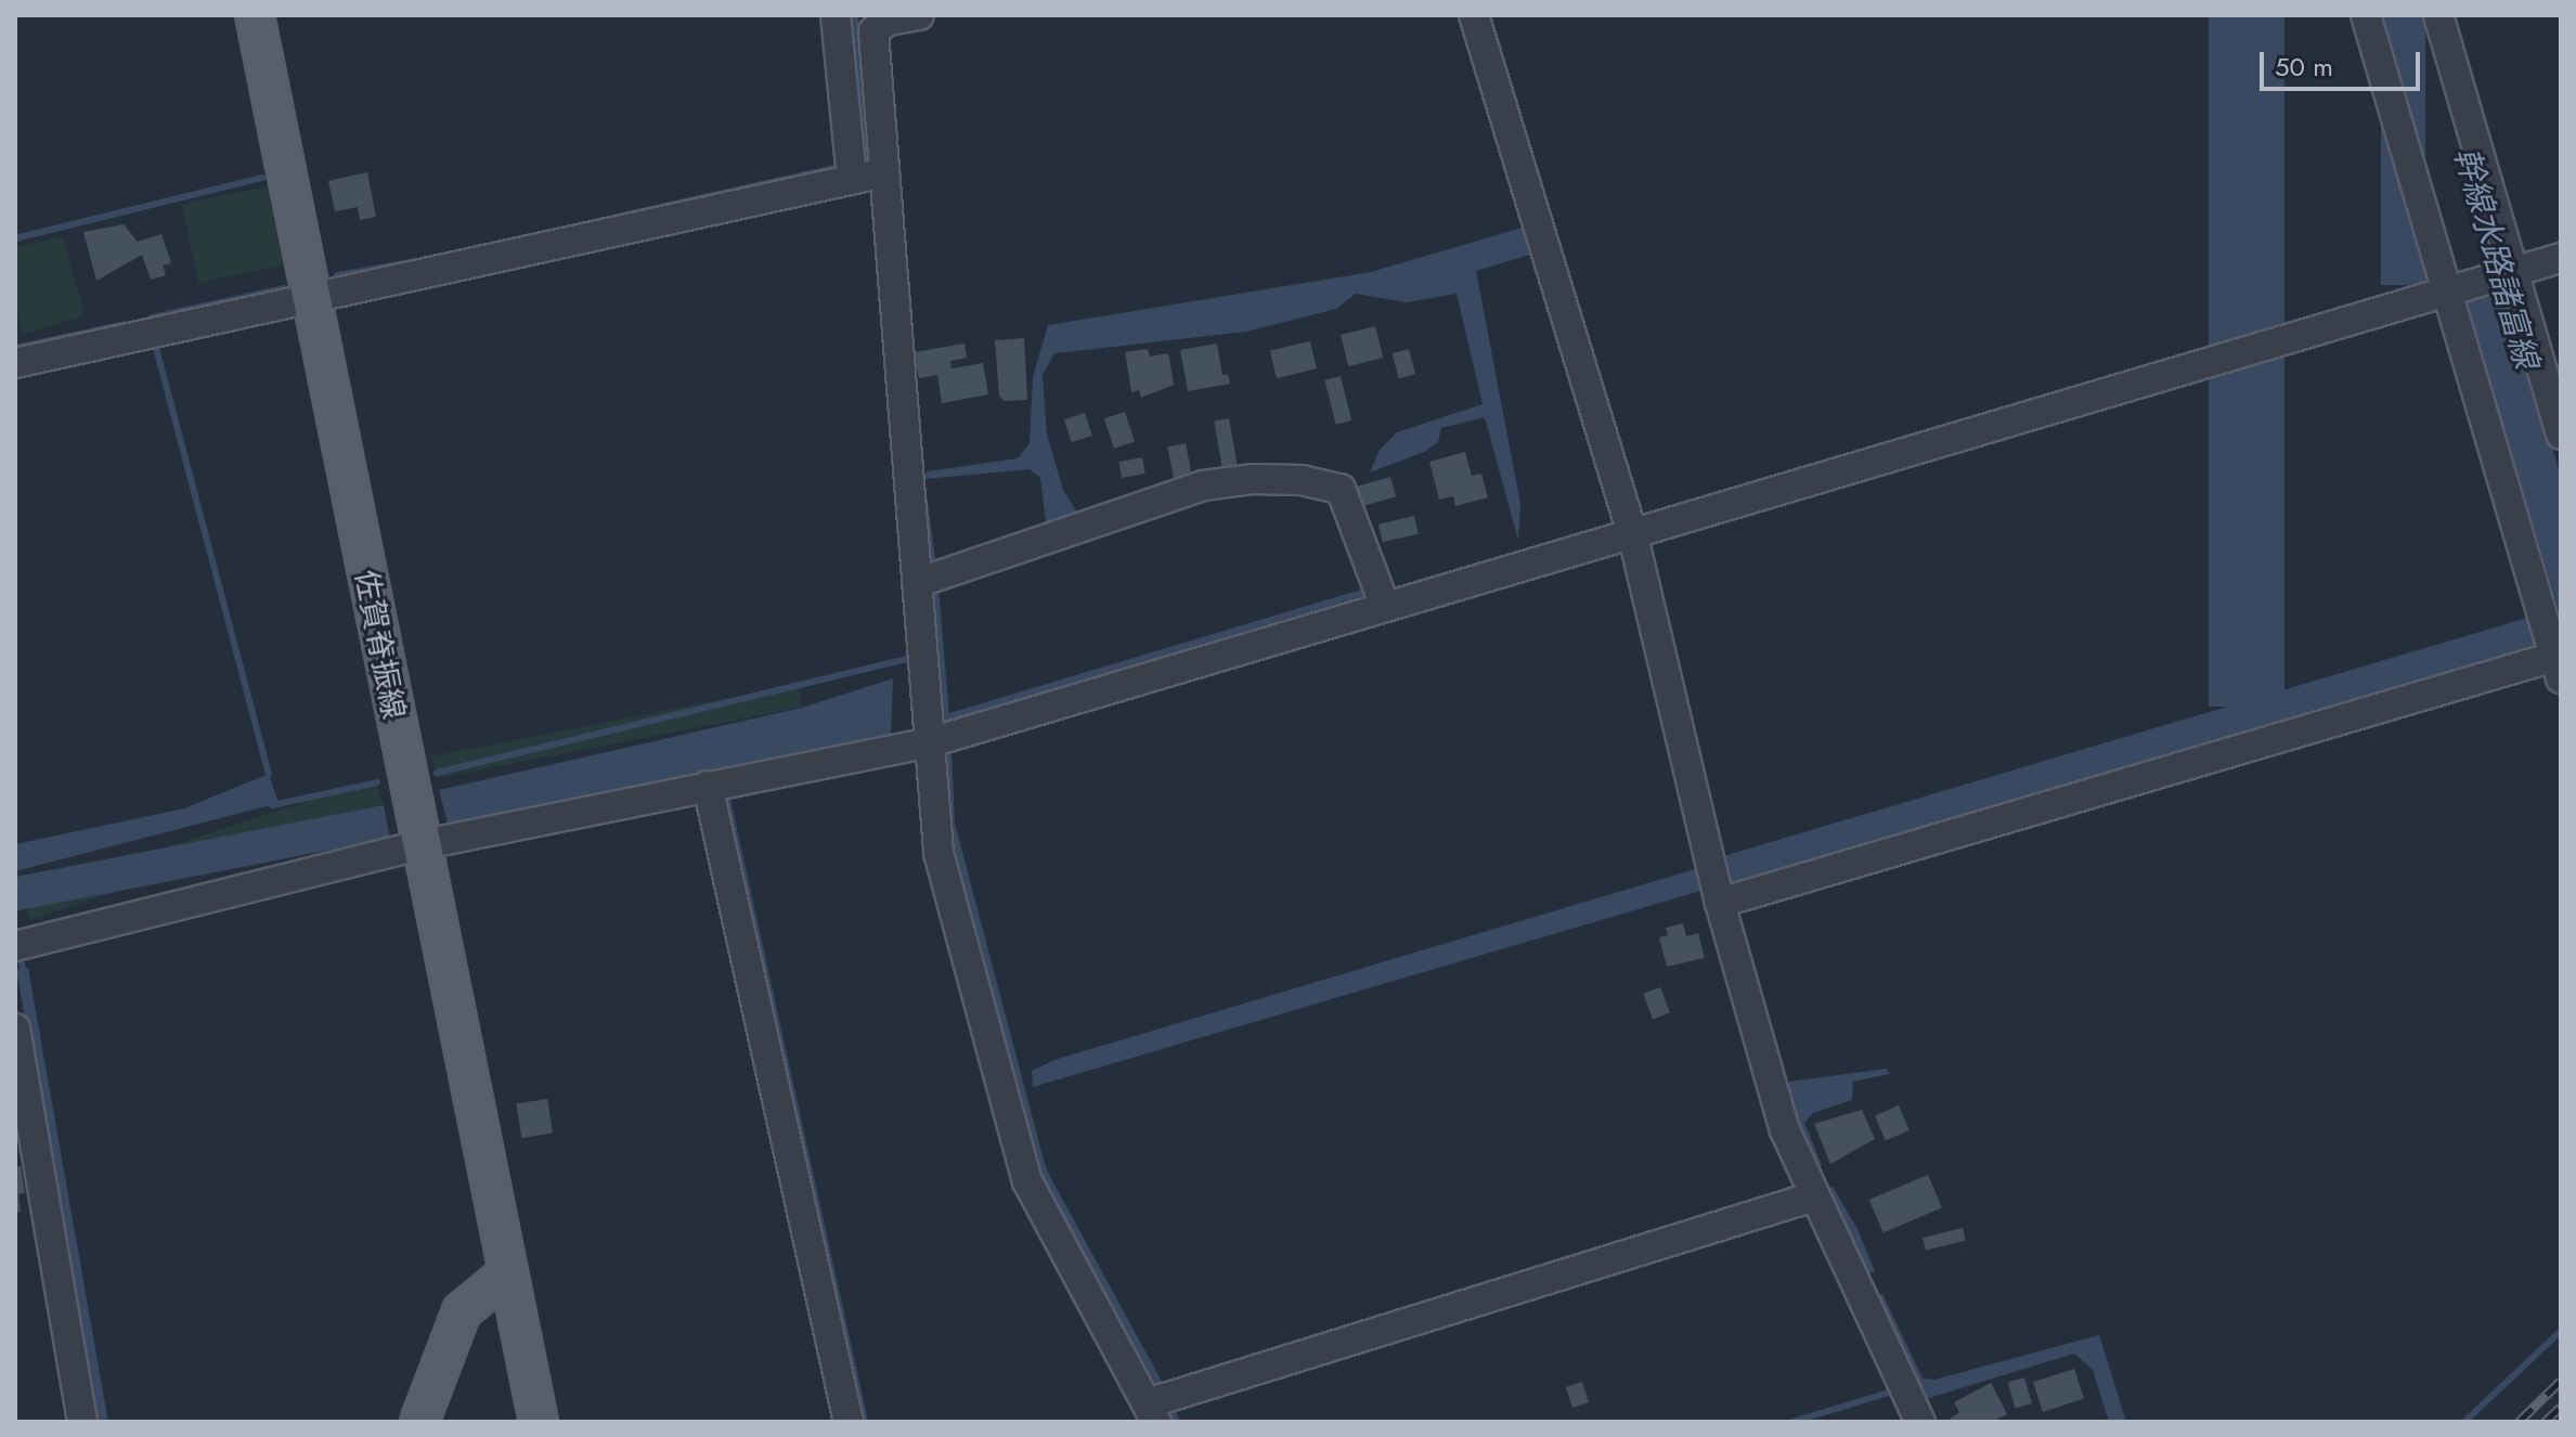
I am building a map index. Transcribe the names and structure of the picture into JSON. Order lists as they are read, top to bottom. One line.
{"streets":{"main road":["佐賀脊振線"]},"water":["幹線水路諸富線"],"scale_bar":"50 m"}
